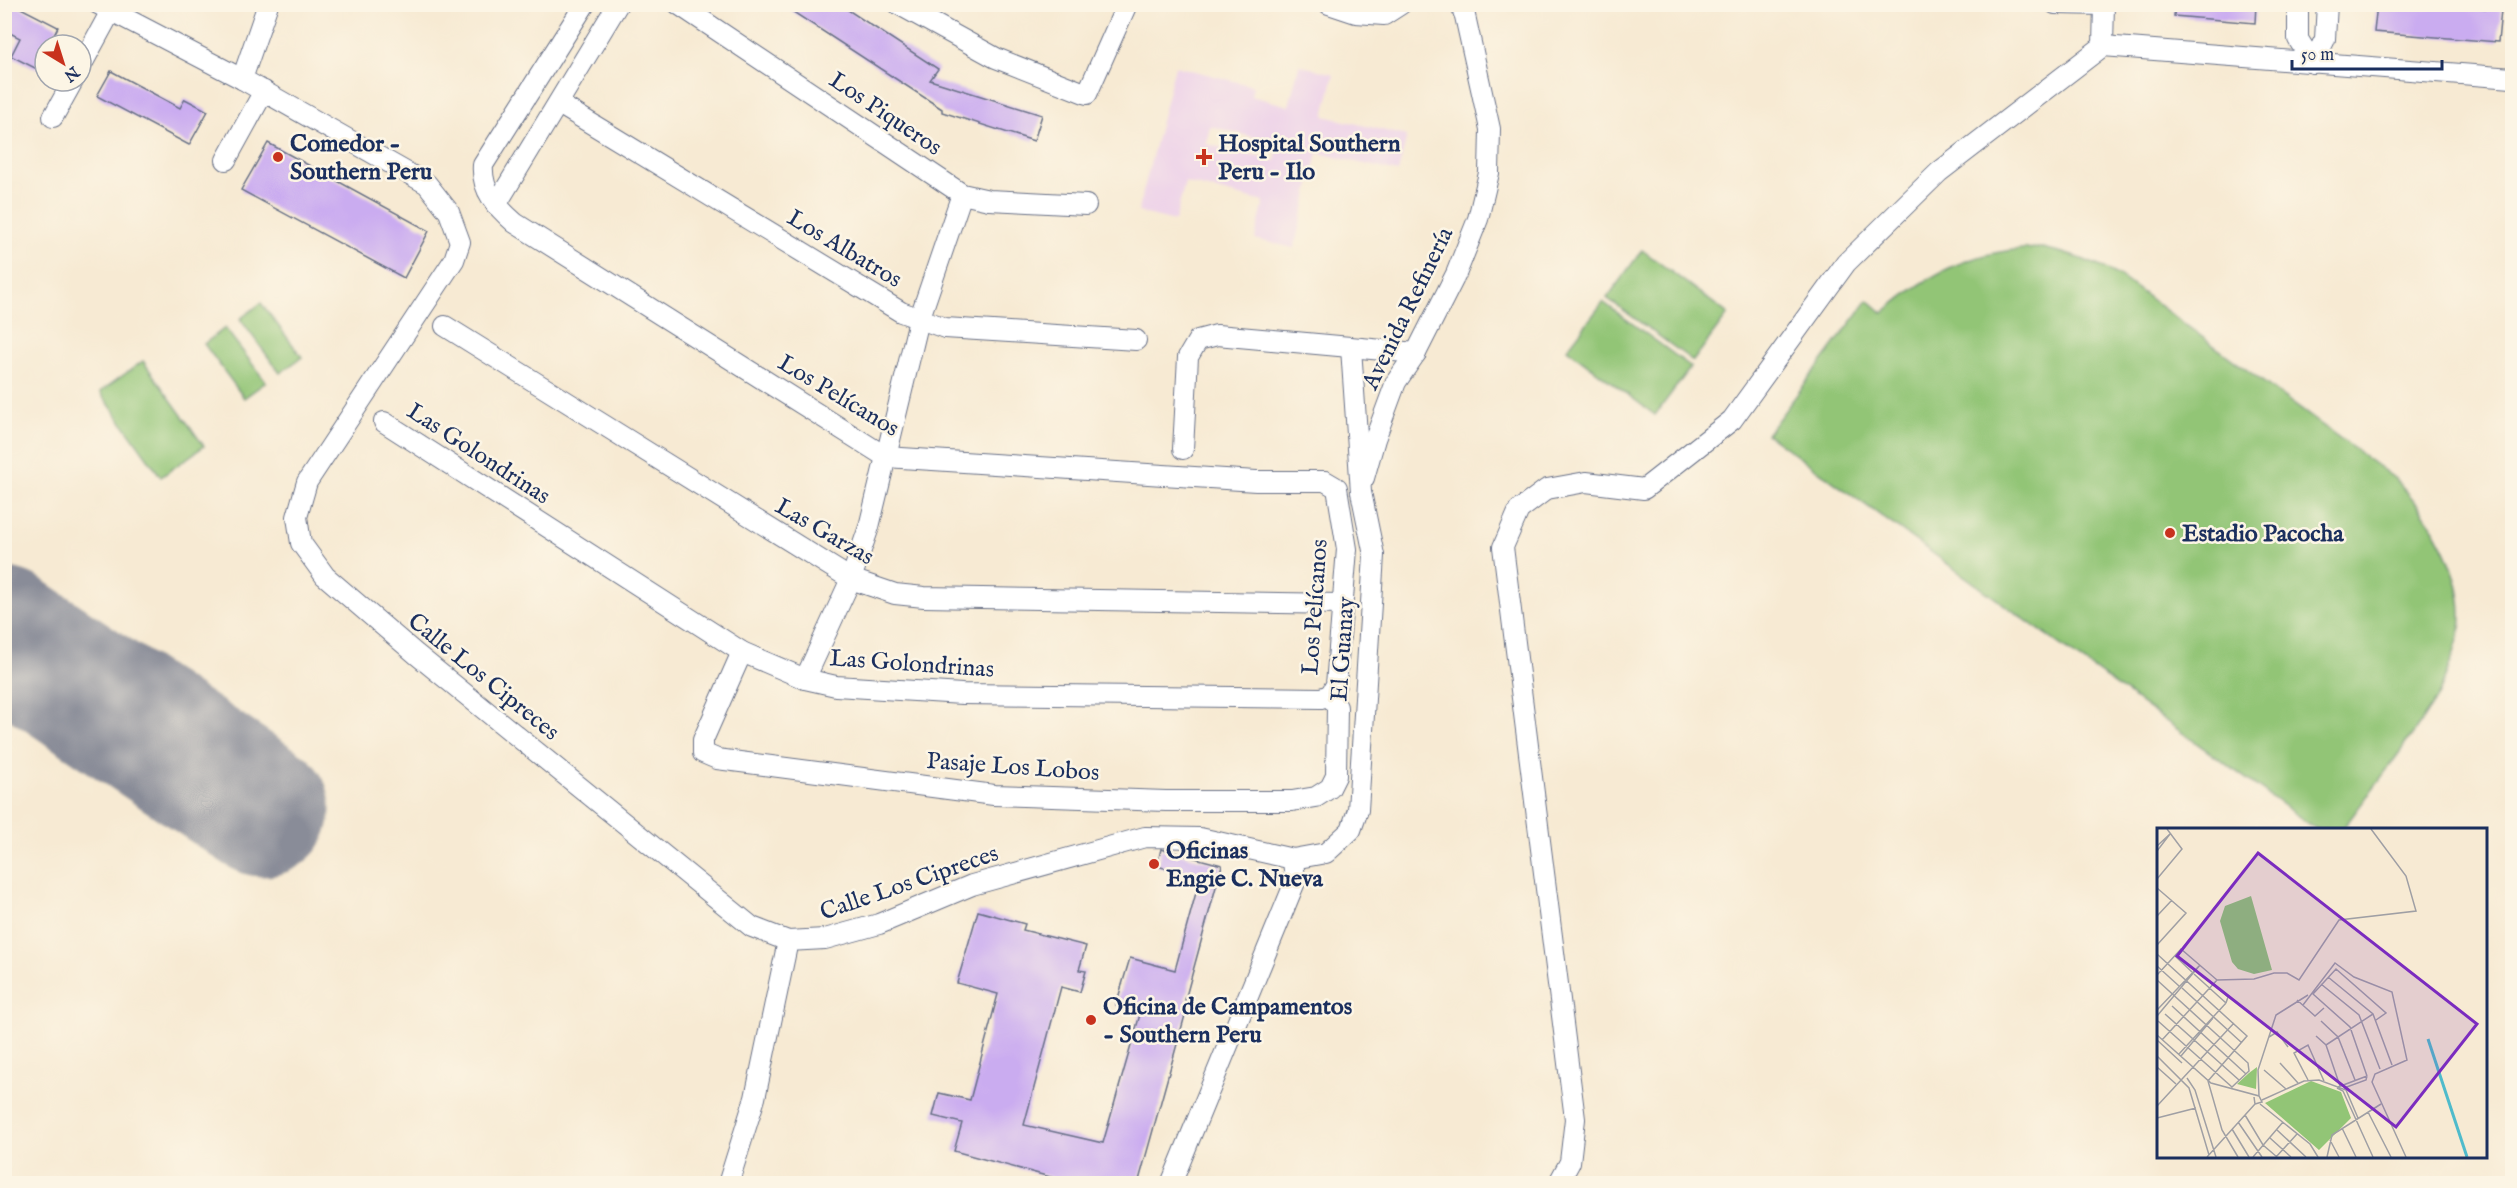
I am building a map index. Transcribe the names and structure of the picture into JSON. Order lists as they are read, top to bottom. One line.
{"streets":{"street":["Los Piqueros","Los Albatros","Avenida Refinería","Los Pelícanos","Las Golondrinas","Las Garzas","El Guanay","Calle Los Cipreces","Pasaje Los Lobos"]},"crossings":[["Avenida Refinería","El Guanay"],["Los Pelícanos","Las Golondrinas"],["Los Pelícanos","Las Garzas"],["Los Pelícanos","Pasaje Los Lobos"],["Las Golondrinas","Pasaje Los Lobos"],["El Guanay","Calle Los Cipreces"]],"places":{"other":["Comedor - Southern Peru","Estadio Pacocha","Oficinas Engie C. Nueva","Oficina de Campamentos - Southern Peru"],"health":["Hospital Southern Peru - Ilo"]},"scale_bar":"50 m","north":"bottom right"}
